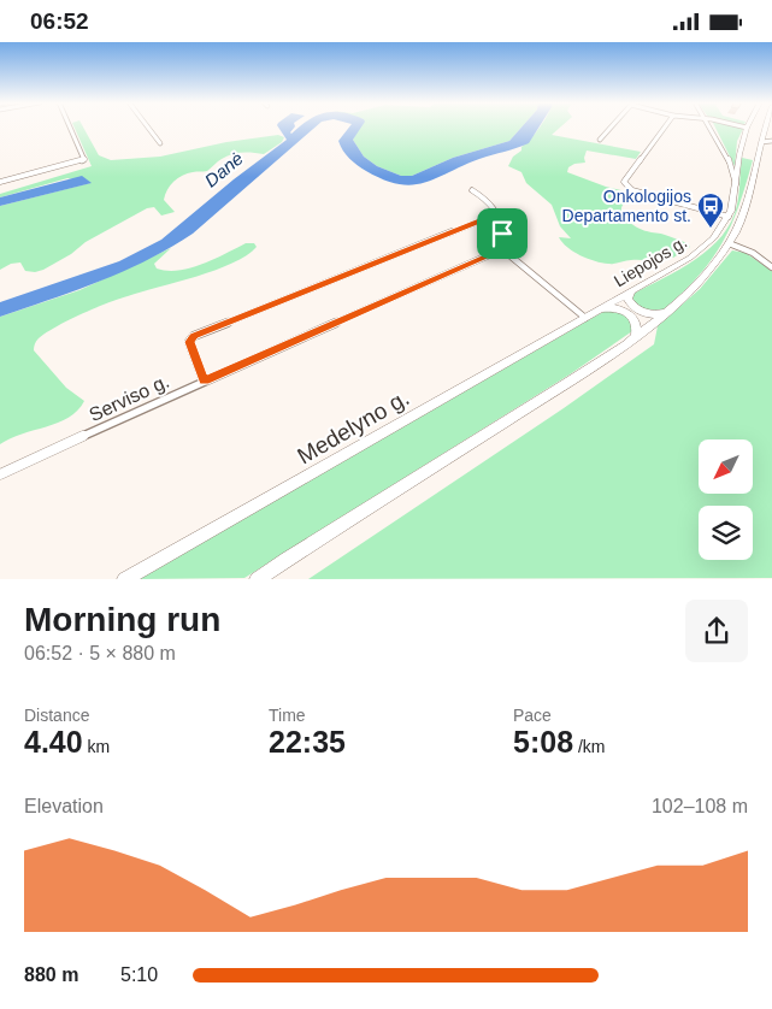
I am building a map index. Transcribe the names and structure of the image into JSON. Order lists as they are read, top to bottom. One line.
{"streets":{"main road":["Liepojos g.","Medelyno g."],"street":["Serviso g."]},"crossings":[["Liepojos g.","Medelyno g."]],"water":["Danė"],"places":{"bus stop":["Onkologijos Departamento st."]},"north":"bottom left","page":{"status":"06:52","heading":["Morning run","06:52 · 5 × 880 m"],"stats":[["Distance","4.40 km"],["Time","22:35"],["Pace","5:08 /km"]],"chart":["Elevation","102–108 m"],"list":[{"name":"880 m","note":"5:10"}]}}
